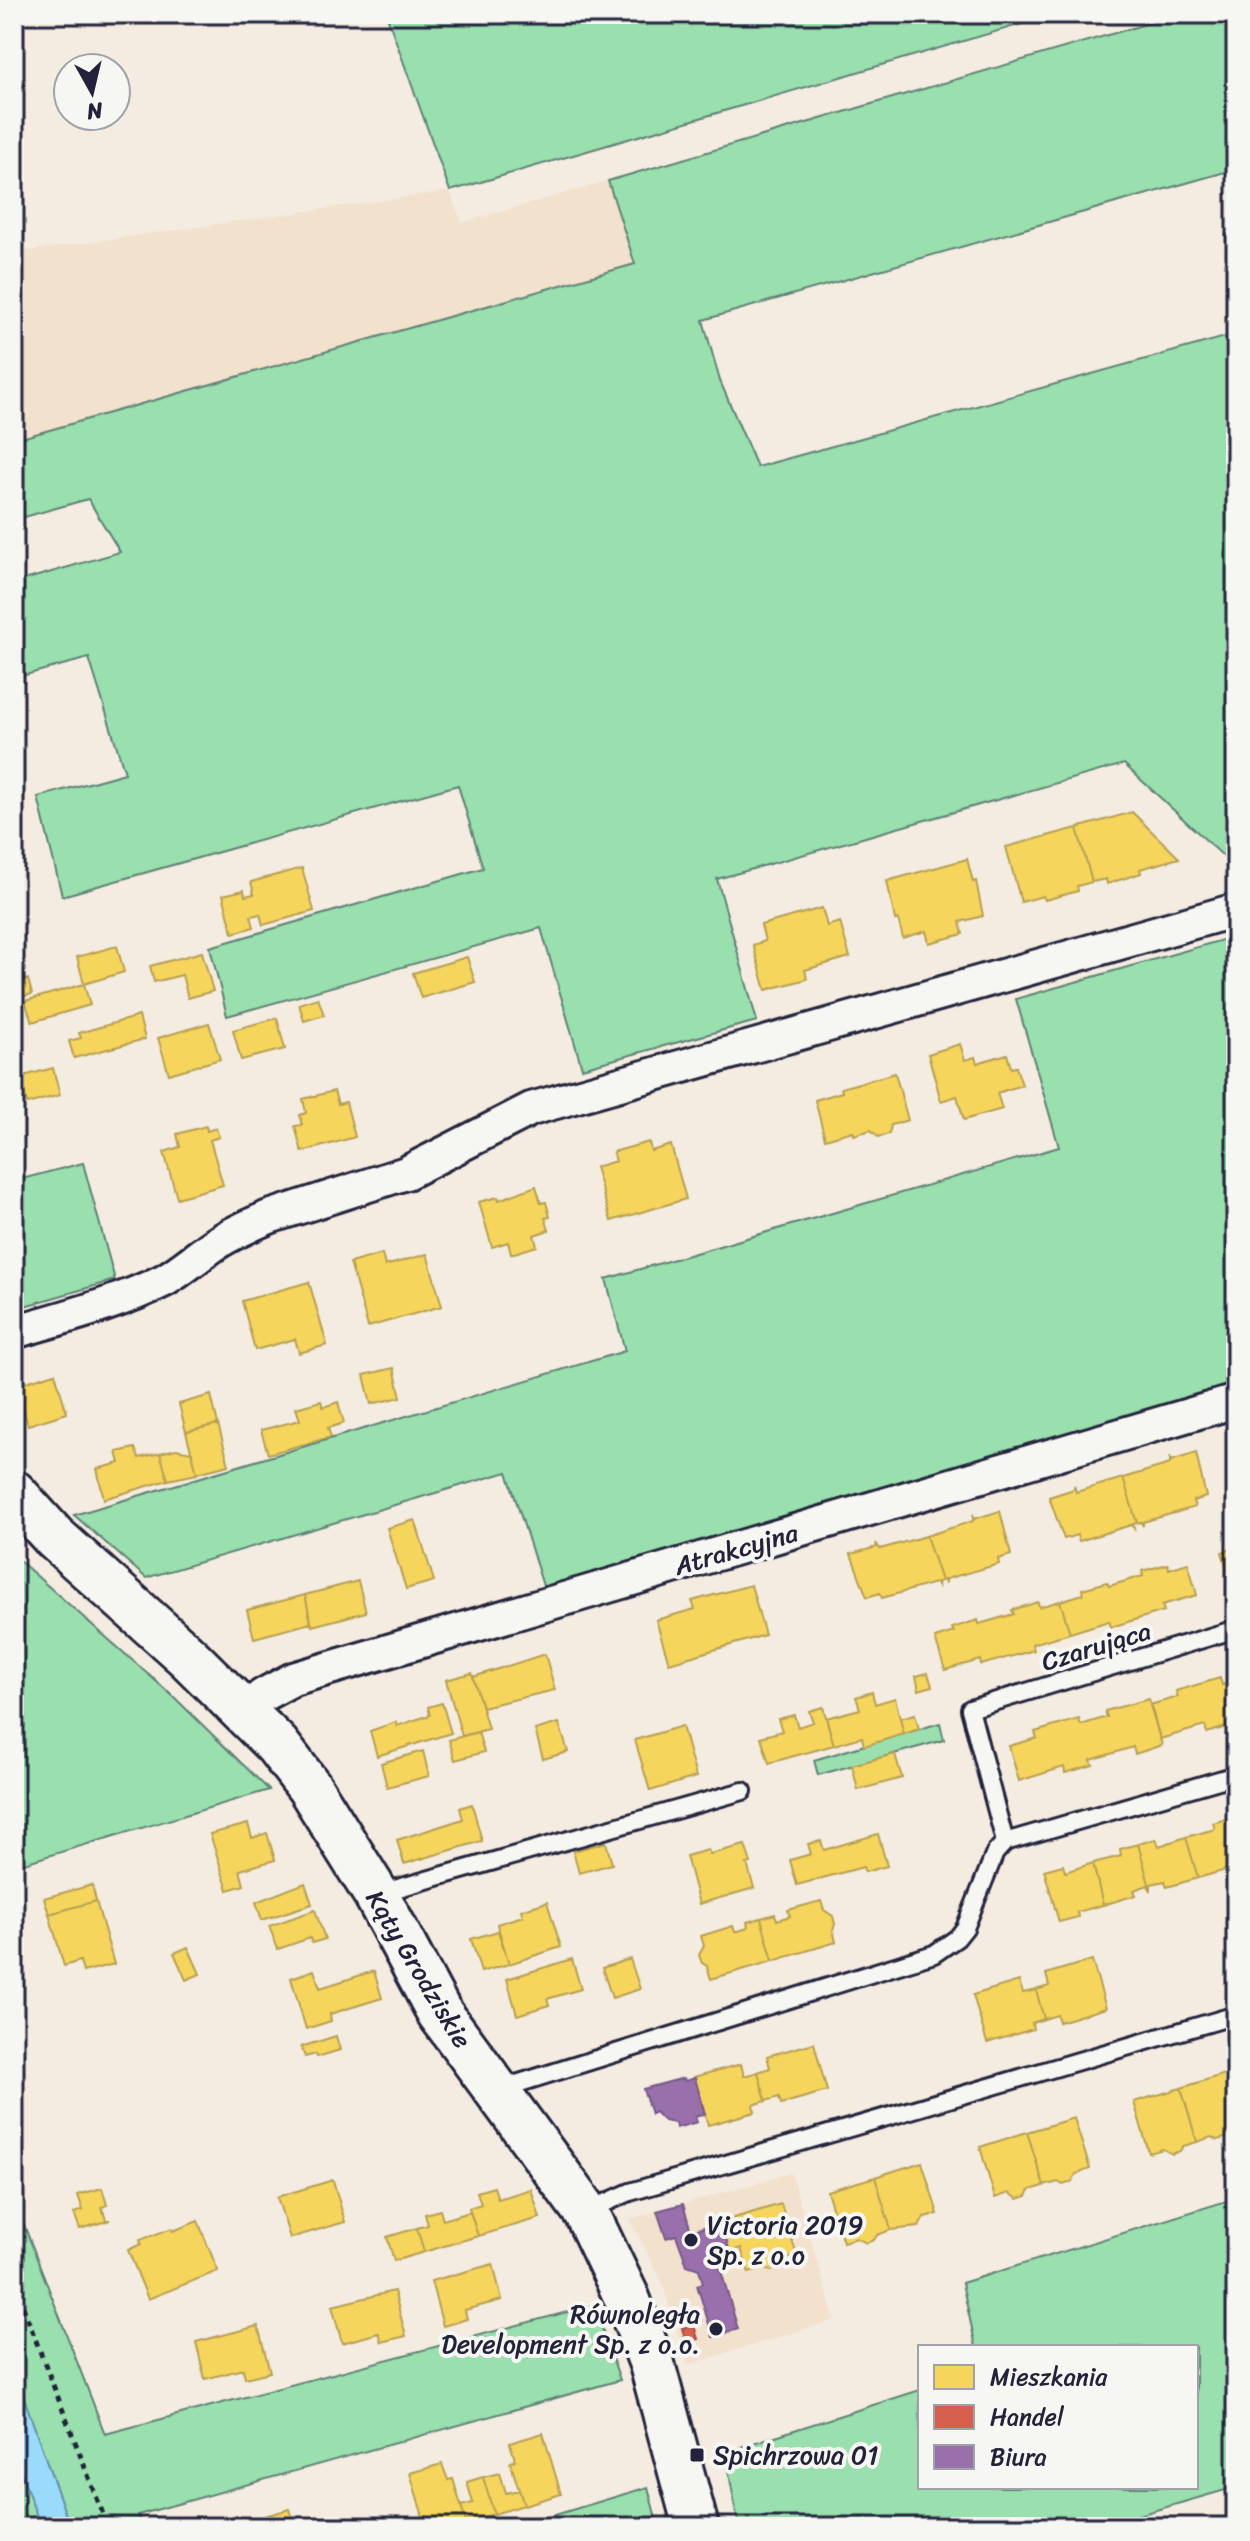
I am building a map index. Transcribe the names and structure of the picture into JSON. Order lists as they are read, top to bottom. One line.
{"streets":{"street":["Atrakcyjna","Kąty Grodziskie"],"lane":["Czarująca"]},"crossings":[["Atrakcyjna","Kąty Grodziskie"]],"places":{"other":["Victoria 2019 Sp. z o.o","Równoległa Development Sp. z o.o."],"transit":["Spichrzowa 01"]},"legend":["Mieszkania","Handel","Biura"],"north":"bottom"}
